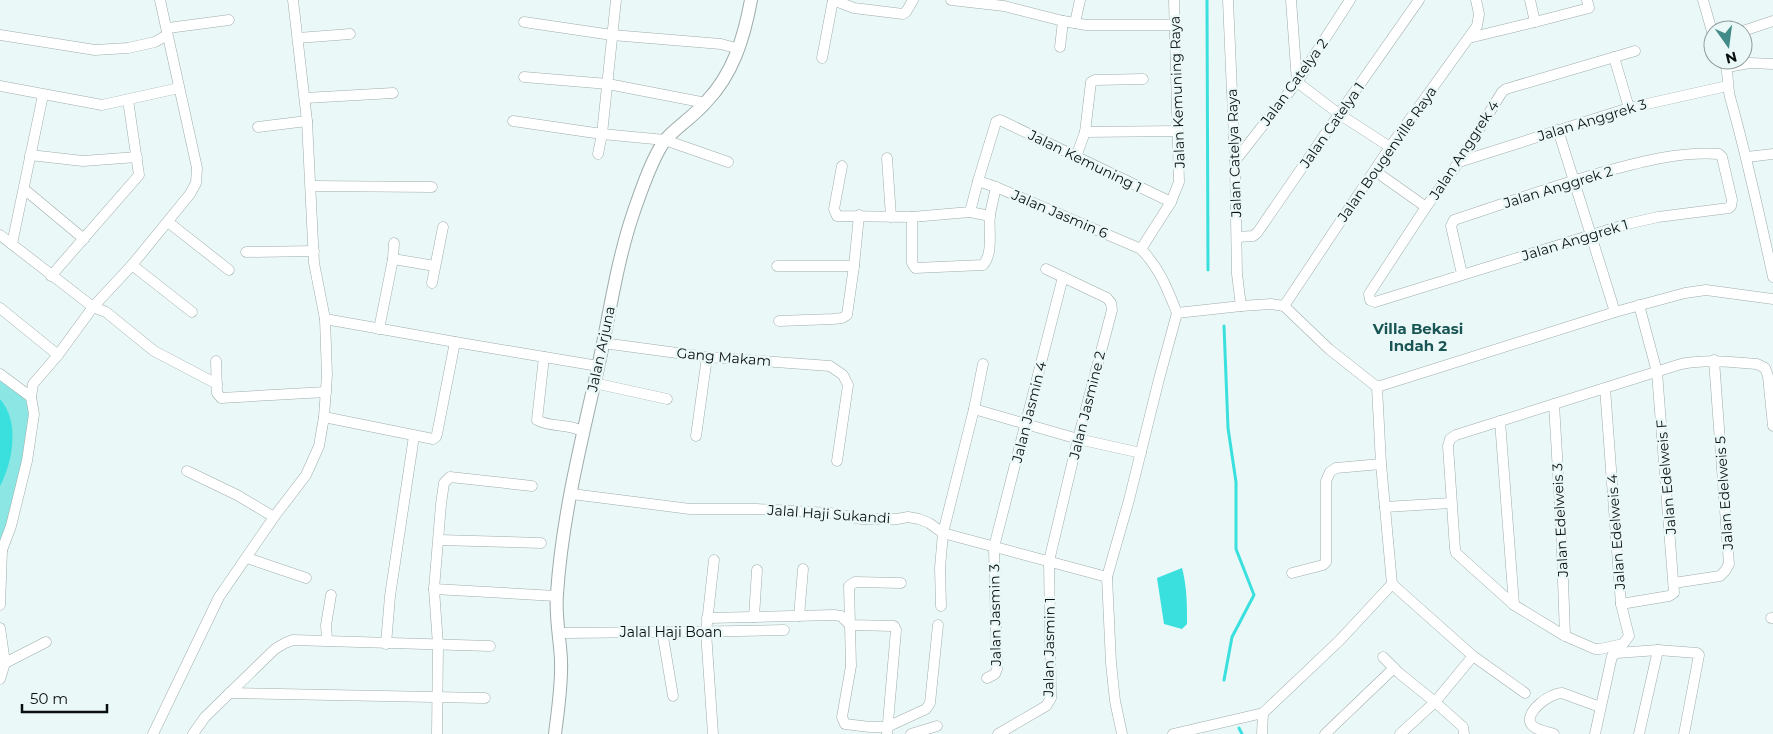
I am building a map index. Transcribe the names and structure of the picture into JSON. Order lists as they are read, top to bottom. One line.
{"streets":{"street":["Jalan Catelya 2","Jalan Kemuning Raya","Jalan Anggrek 3","Jalan Catelya 1","Jalan Anggrek 4","Jalan Catelya Raya","Jalan Bougenville Raya","Jalan Kemuning 1","Jalan Anggrek 2","Jalan Jasmin 6","Jalan Anggrek 1","Jalan Arjuna","Gang Makam","Jalan Jasmine 2","Jalan Jasmin 4","Jalan Edelweis F","Jalan Edelweis 5","Jalal Haji Sukandi","Jalan Edelweis 3","Jalan Edelweis 4","Jalan Jasmin 3","Jalal Haji Boan","Jalan Jasmin 1"]},"crossings":[["Jalan Catelya 2","Jalan Catelya Raya"],["Jalan Kemuning Raya","Jalan Kemuning 1"],["Jalan Kemuning Raya","Jalan Jasmin 6"],["Jalan Anggrek 3","Jalan Anggrek 4"],["Jalan Catelya 1","Jalan Catelya Raya"],["Jalan Anggrek 4","Jalan Anggrek 1"],["Jalan Kemuning 1","Jalan Jasmin 6"],["Jalan Anggrek 2","Jalan Anggrek 1"],["Jalan Arjuna","Gang Makam"],["Jalan Arjuna","Jalal Haji Sukandi"],["Jalan Arjuna","Jalal Haji Boan"],["Jalan Jasmine 2","Jalan Jasmin 4"],["Jalan Jasmine 2","Jalal Haji Sukandi"],["Jalan Jasmine 2","Jalan Jasmin 1"],["Jalan Jasmin 4","Jalal Haji Sukandi"],["Jalan Jasmin 4","Jalan Jasmin 3"],["Jalan Edelweis F","Jalan Edelweis 5"],["Jalal Haji Sukandi","Jalan Jasmin 3"],["Jalal Haji Sukandi","Jalan Jasmin 1"],["Jalan Edelweis 3","Jalan Edelweis 4"]],"districts":["Villa Bekasi Indah 2"],"scale_bar":"50 m","north":"bottom"}
